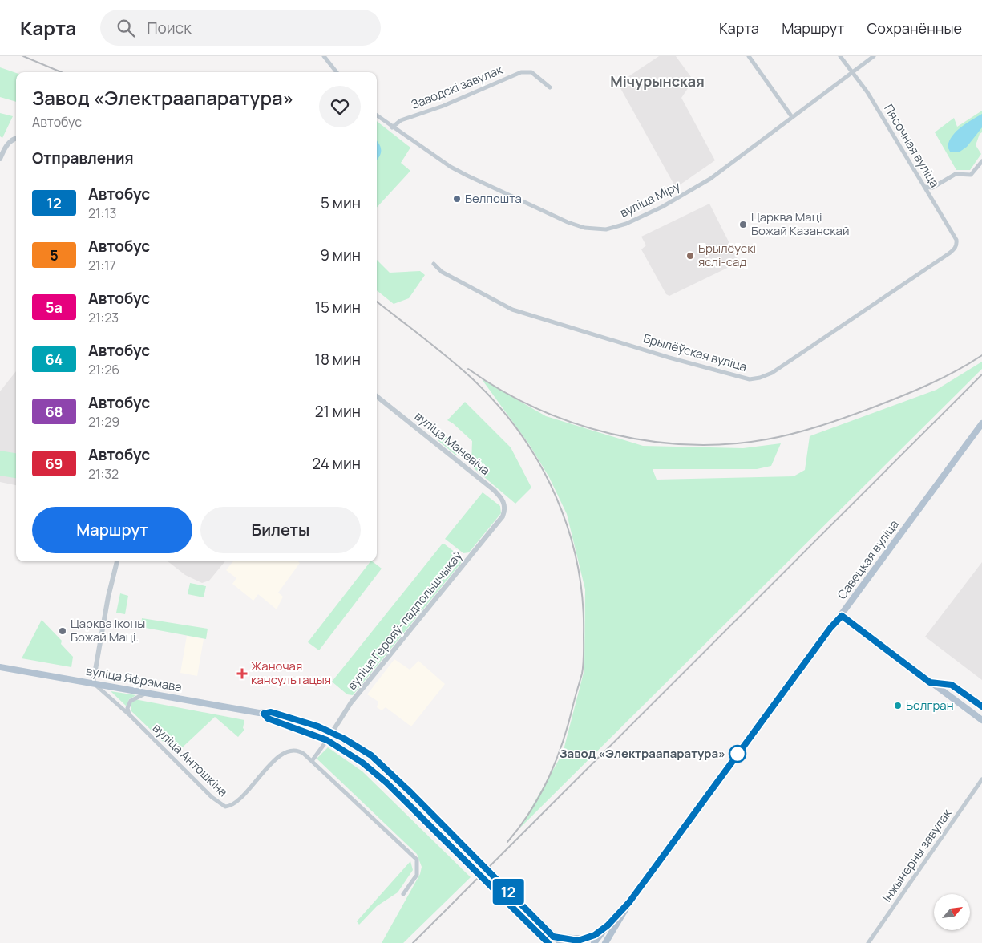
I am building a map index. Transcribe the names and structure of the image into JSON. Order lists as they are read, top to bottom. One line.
{"streets":{"main road":["Савецкая вуліца","вуліца Яфрэмава"],"street":["Заводскі завулак","Пясочная вуліца","вуліца Міру","Брылёўская вуліца","вуліца Маневіча","вуліца Герояў-падпольшчыкаў","вуліца Антошкіна","Інжынерны завулак"]},"crossings":[["Заводскі завулак","вуліца Міру"],["Пясочная вуліца","вуліца Міру"],["Пясочная вуліца","Брылёўская вуліца"],["вуліца Маневіча","вуліца Герояў-падпольшчыкаў"],["вуліца Герояў-падпольшчыкаў","вуліца Яфрэмава"],["вуліца Яфрэмава","вуліца Антошкіна"]],"districts":["Мічурынская"],"places":{"other":["Белпошта","Царква Маці Божай Казанскай","Брылёўскі яслі-сад","Царква Іконы Божай Маці.","Белгран","Завод «Электраапаратура»"],"health":["Жаночая кансультацыя"]},"lines":["bus line 12"],"north":"top right","page":{"header":"Карта","search":"Поиск","nav":["Карта","Маршрут","Сохранённые"],"on_map":"12","heading":[["Завод «Электраапаратура»","Автобус"],"Отправления"],"list":[{"mark":"12","name":"Автобус","note":"21:13","value":"5 мин"},{"mark":"5","name":"Автобус","note":"21:17","value":"9 мин"},{"mark":"5а","name":"Автобус","note":"21:23","value":"15 мин"},{"mark":"64","name":"Автобус","note":"21:26","value":"18 мин"},{"mark":"68","name":"Автобус","note":"21:29","value":"21 мин"},{"mark":"69","name":"Автобус","note":"21:32","value":"24 мин"}],"buttons":["Маршрут","Билеты"]}}
